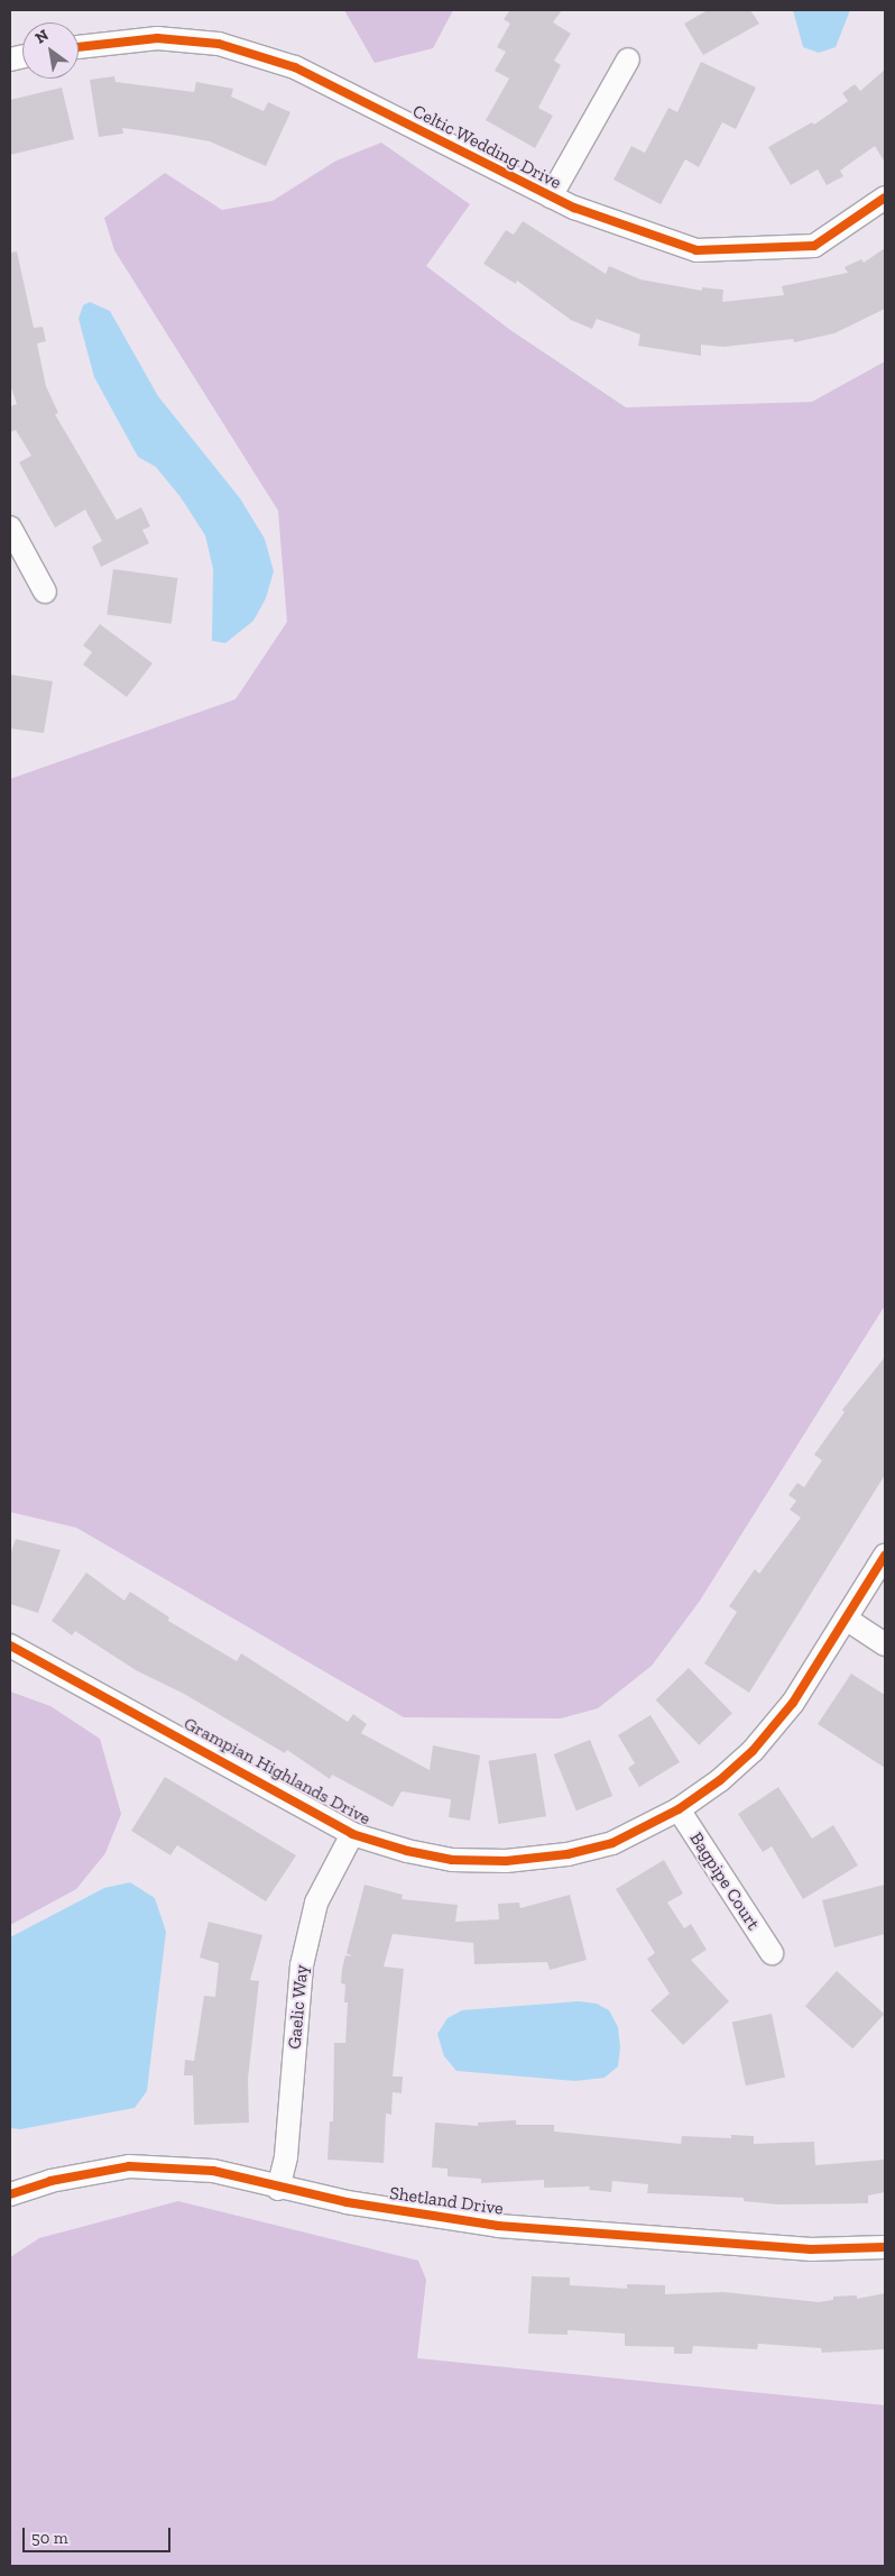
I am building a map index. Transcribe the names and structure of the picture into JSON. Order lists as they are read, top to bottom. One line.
{"streets":{"street":["Celtic Wedding Drive","Grampian Highlands Drive","Bagpipe Court","Gaelic Way","Shetland Drive"]},"crossings":[["Grampian Highlands Drive","Bagpipe Court"],["Grampian Highlands Drive","Gaelic Way"],["Gaelic Way","Shetland Drive"]],"scale_bar":"50 m","north":"top left"}
